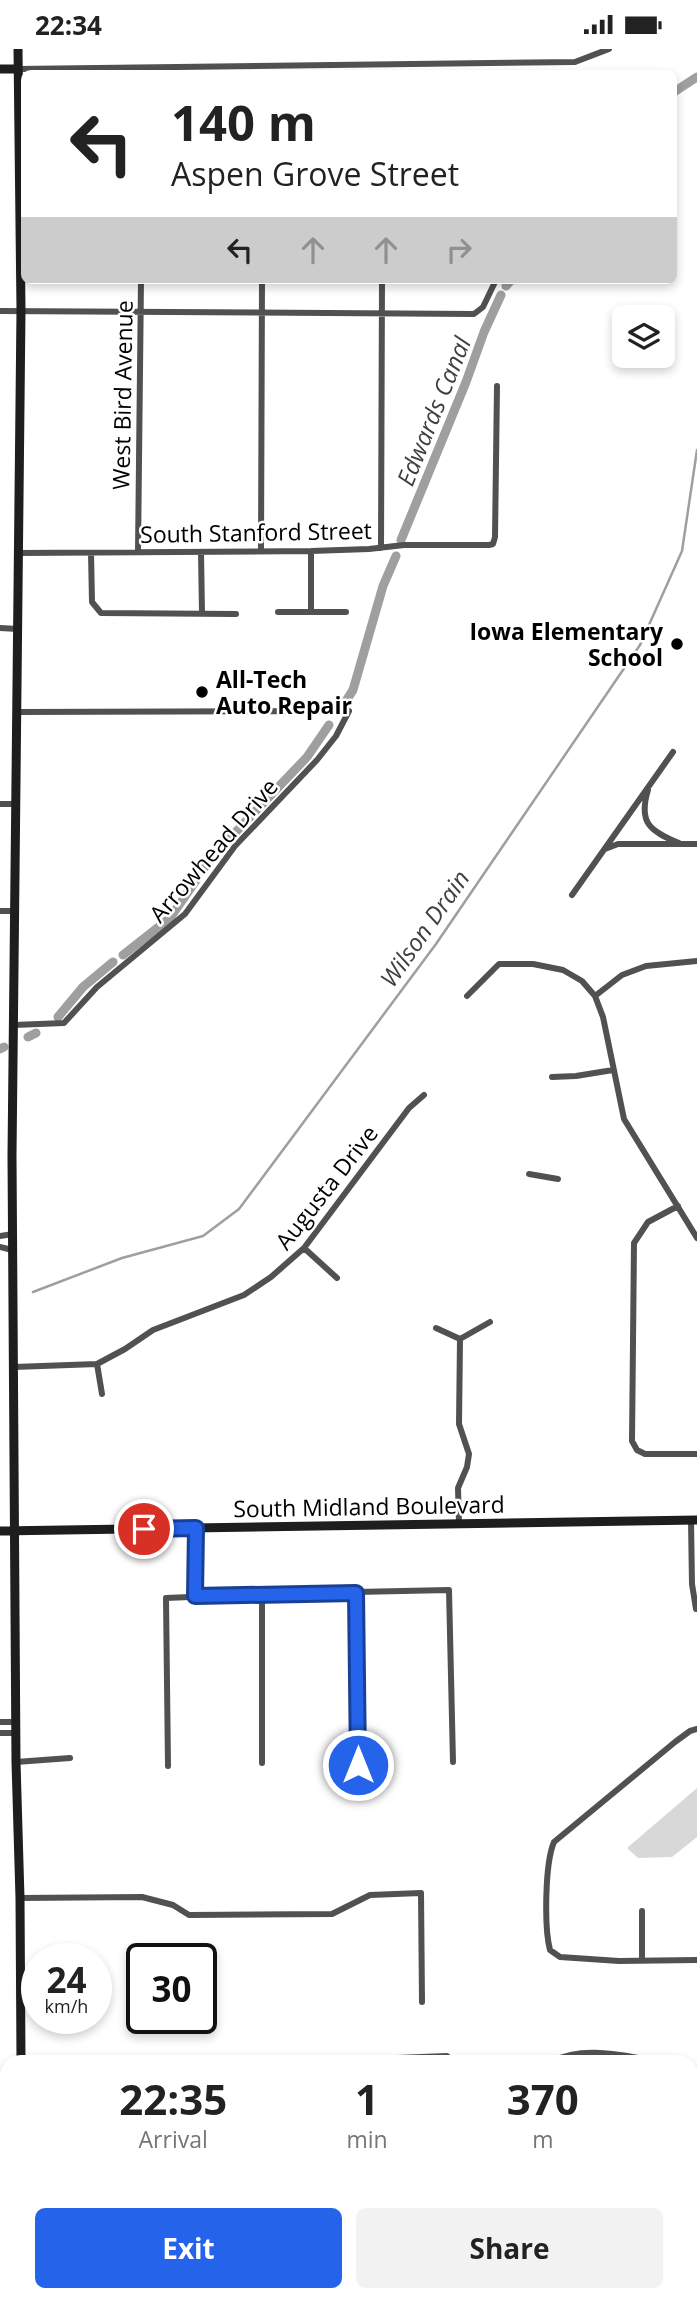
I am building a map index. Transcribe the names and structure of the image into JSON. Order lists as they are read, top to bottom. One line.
{"streets":{"main road":["South Midland Boulevard"],"street":["West Bird Avenue","South Stanford Street","Arrowhead Drive","Augusta Drive"]},"crossings":[["West Bird Avenue","South Stanford Street"]],"water":["Edwards Canal","Wilson Drain"],"places":["Iowa Elementary School","All-Tech Auto Repair"],"page":{"status":"22:34","turn":["140 m","Aspen Grove Street"],"speed":"24 km/h","limit":"30","eta":["22:35","Arrival","1","min","370","m"],"buttons":["Exit","Share"]}}
